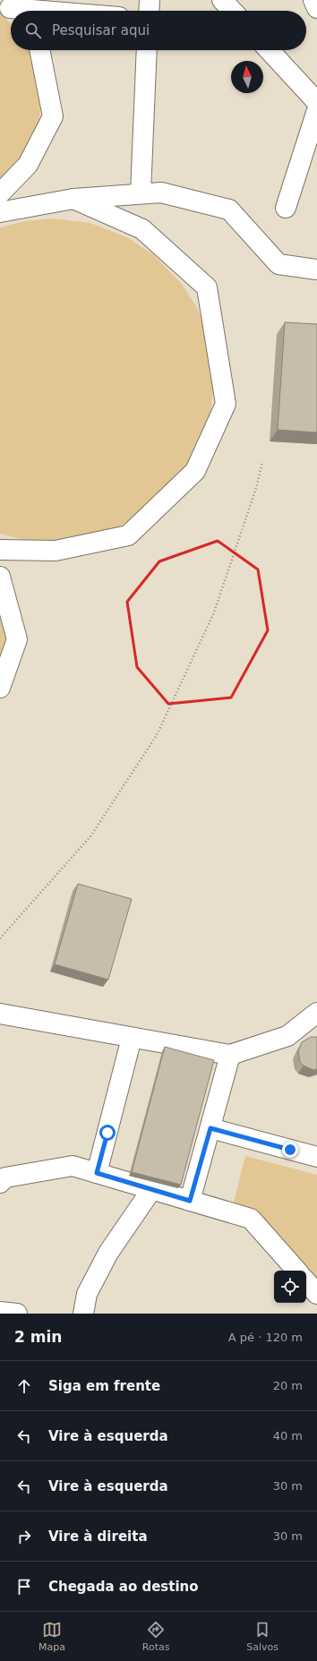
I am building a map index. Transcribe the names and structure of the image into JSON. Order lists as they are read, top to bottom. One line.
{"north":"top","page":{"search":"Pesquisar aqui","heading":["2 min","A pé · 120 m"],"list":[["Siga em frente","20 m"],["Vire à esquerda","40 m"],["Vire à esquerda","30 m"],["Vire à direita","30 m"],"Chegada ao destino"],"nav":["Mapa","Rotas","Salvos"]}}
